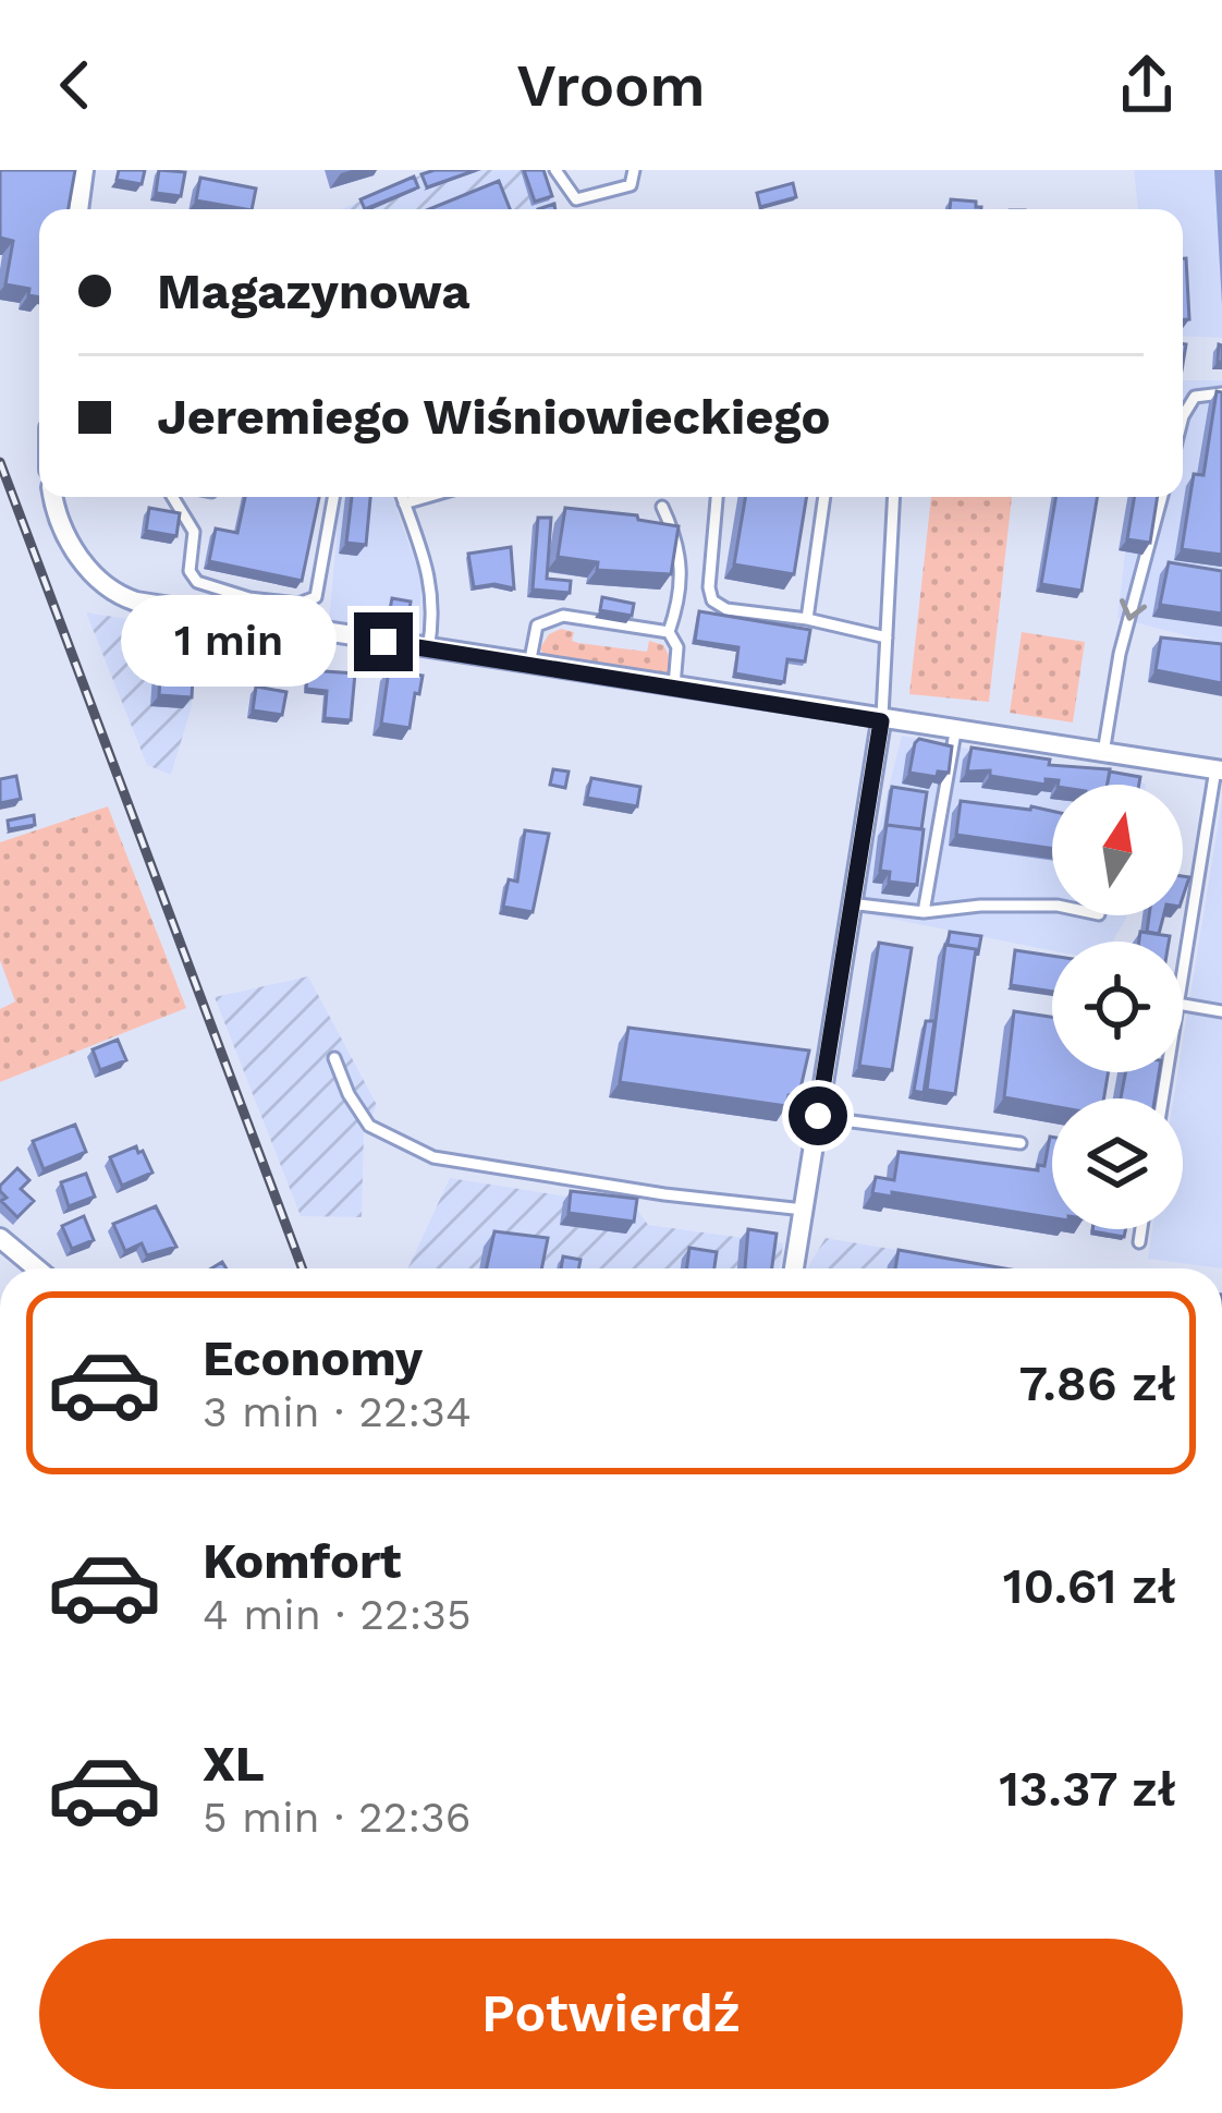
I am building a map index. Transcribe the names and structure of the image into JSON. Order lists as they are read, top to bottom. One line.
{"north":"top","page":{"header":"Vroom","banner":["Magazynowa","Jeremiego Wiśniowieckiego"],"bubble":"1 min","list":[{"name":"Economy","note":"3 min · 22:34","value":"7.86 zł"},{"name":"Komfort","note":"4 min · 22:35","value":"10.61 zł"},{"name":"XL","note":"5 min · 22:36","value":"13.37 zł"}],"buttons":"Potwierdź"}}
